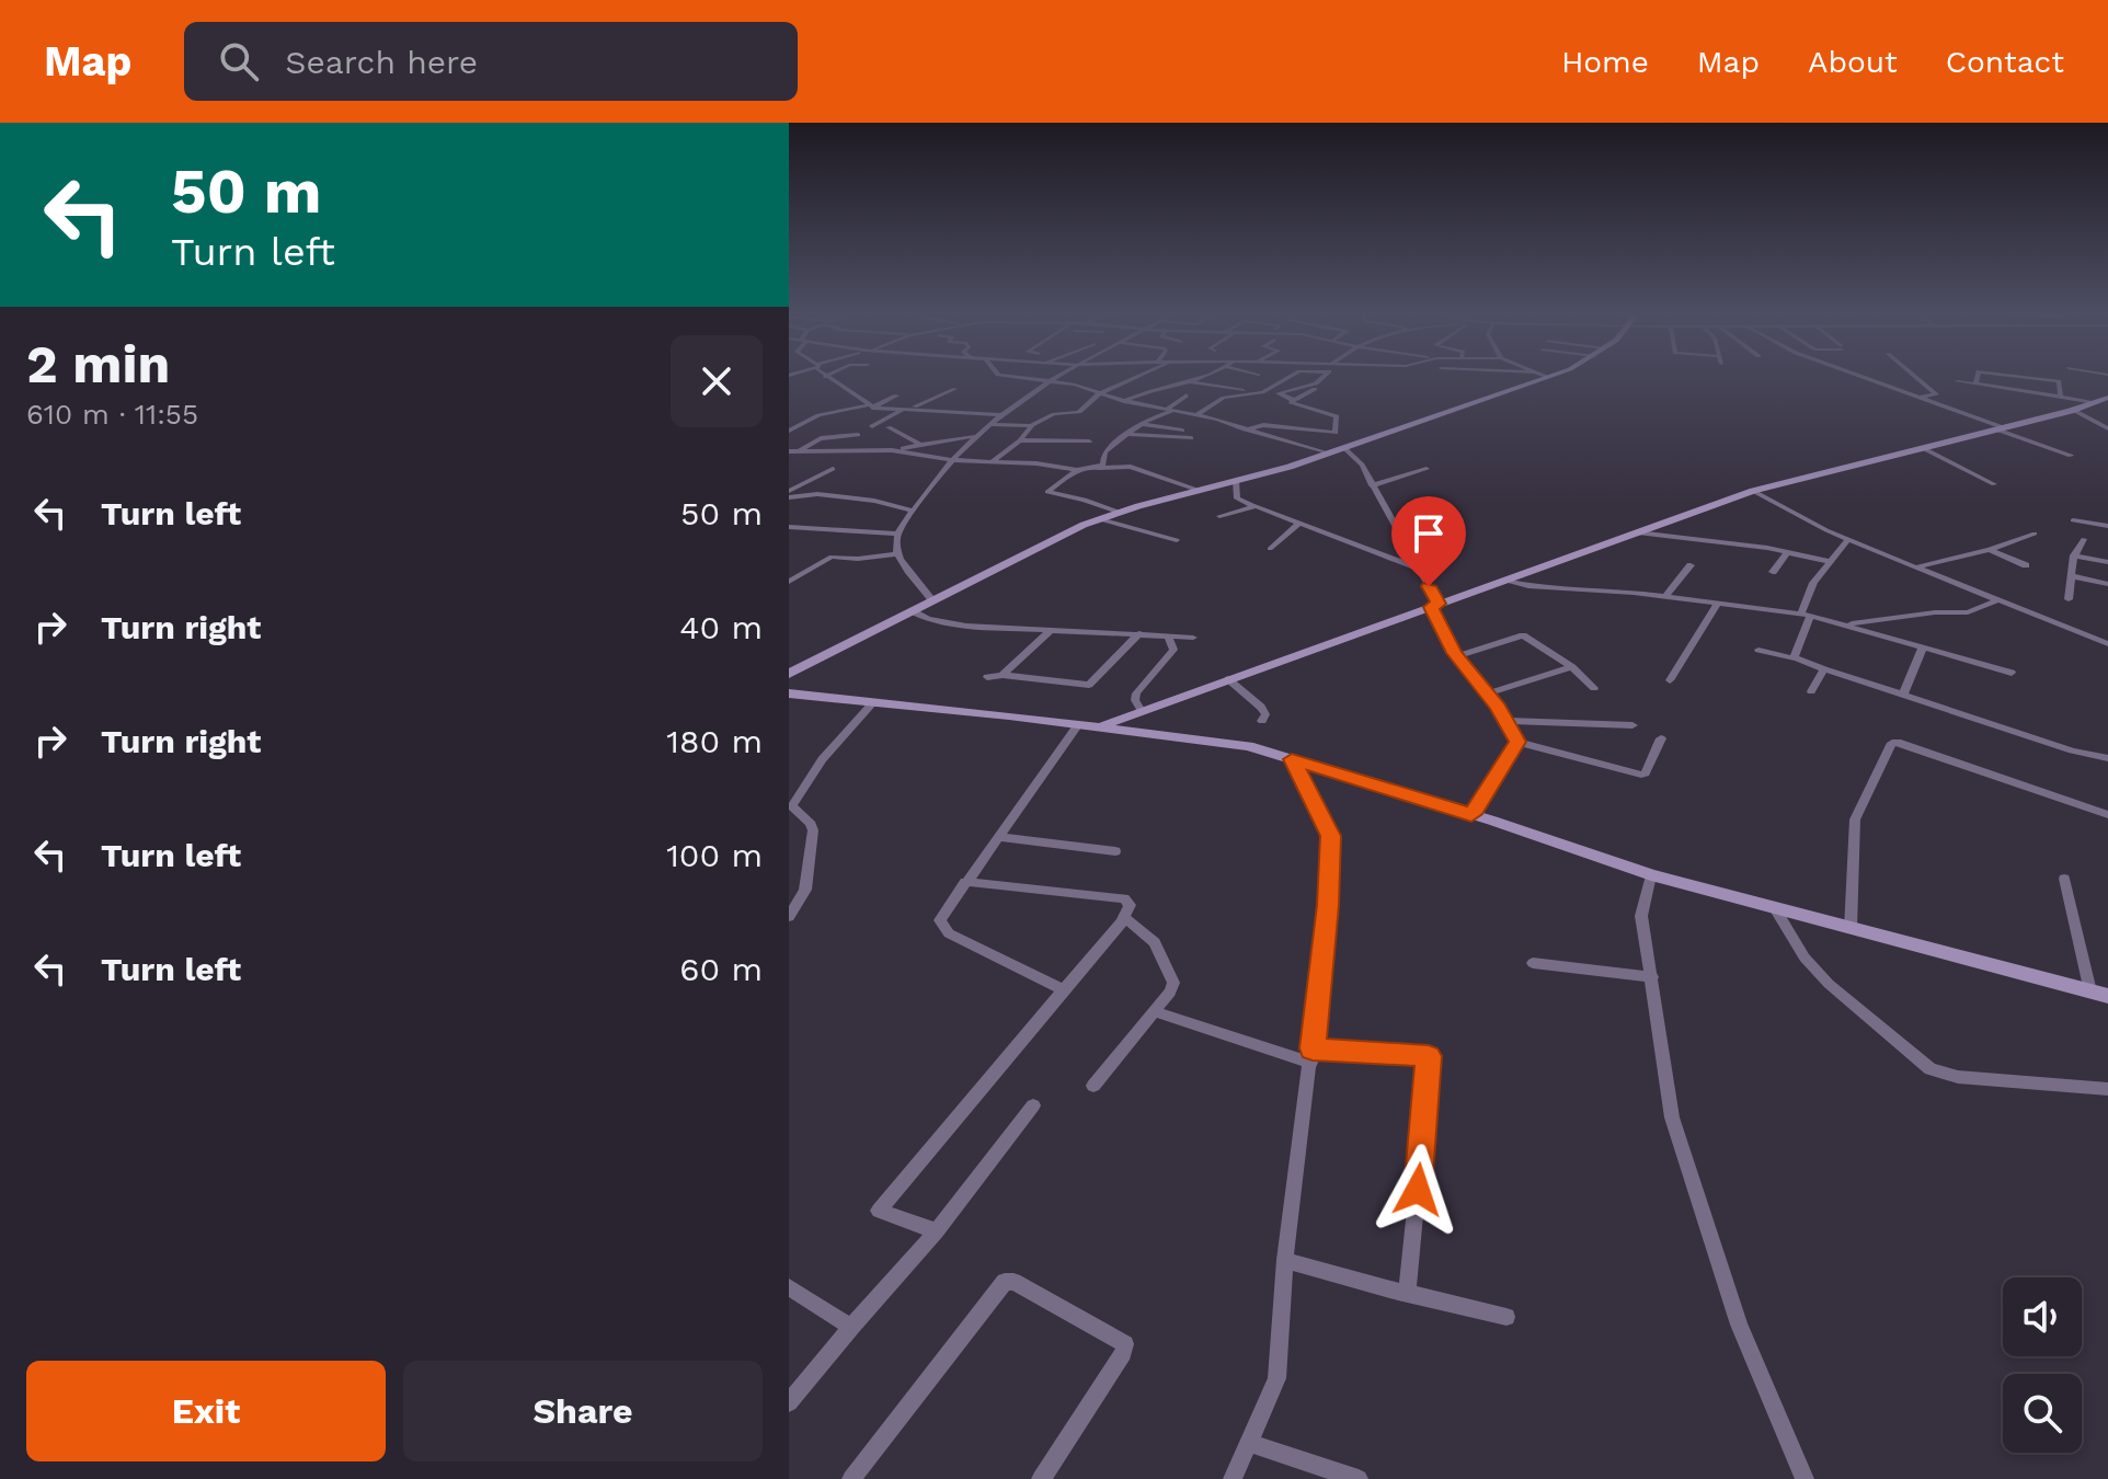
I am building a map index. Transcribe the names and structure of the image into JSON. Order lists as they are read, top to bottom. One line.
{"page":{"header":"Map","search":"Search here","nav":["Home","Map","About","Contact"],"turn":["50 m","Turn left"],"heading":["2 min","610 m · 11:55"],"list":[{"name":"Turn left","value":"50 m"},{"name":"Turn right","value":"40 m"},{"name":"Turn right","value":"180 m"},{"name":"Turn left","value":"100 m"},{"name":"Turn left","value":"60 m"}],"buttons":["Exit","Share"]}}
